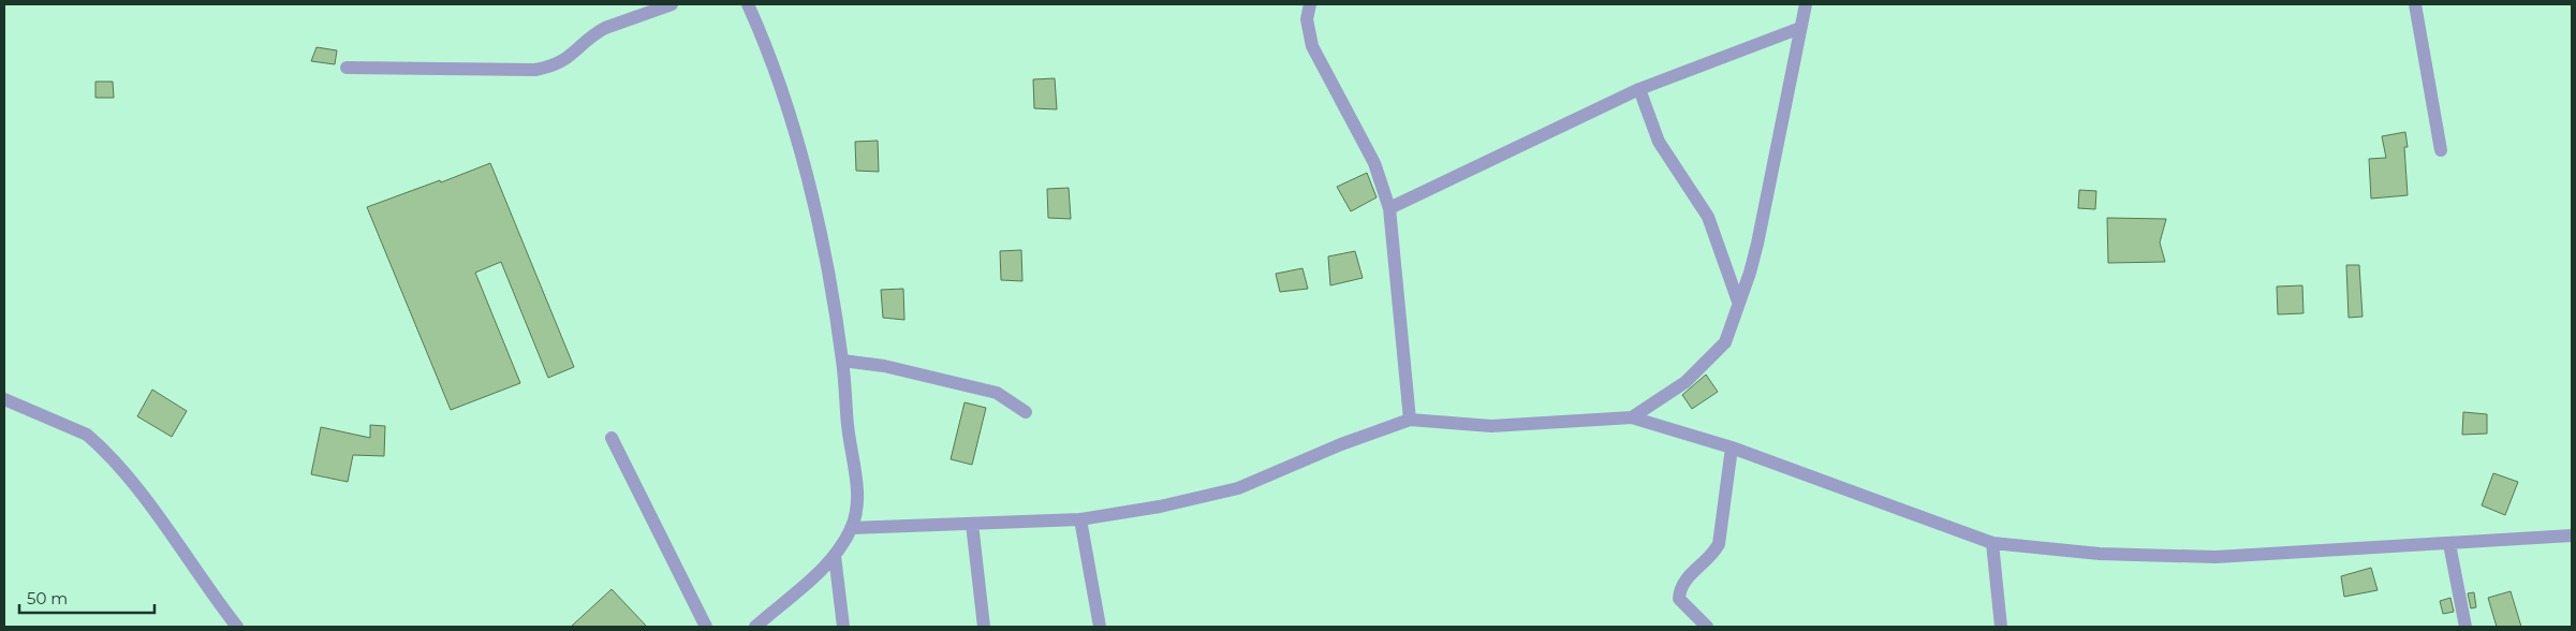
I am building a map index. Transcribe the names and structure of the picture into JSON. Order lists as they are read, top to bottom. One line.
{"scale_bar":"50 m"}
